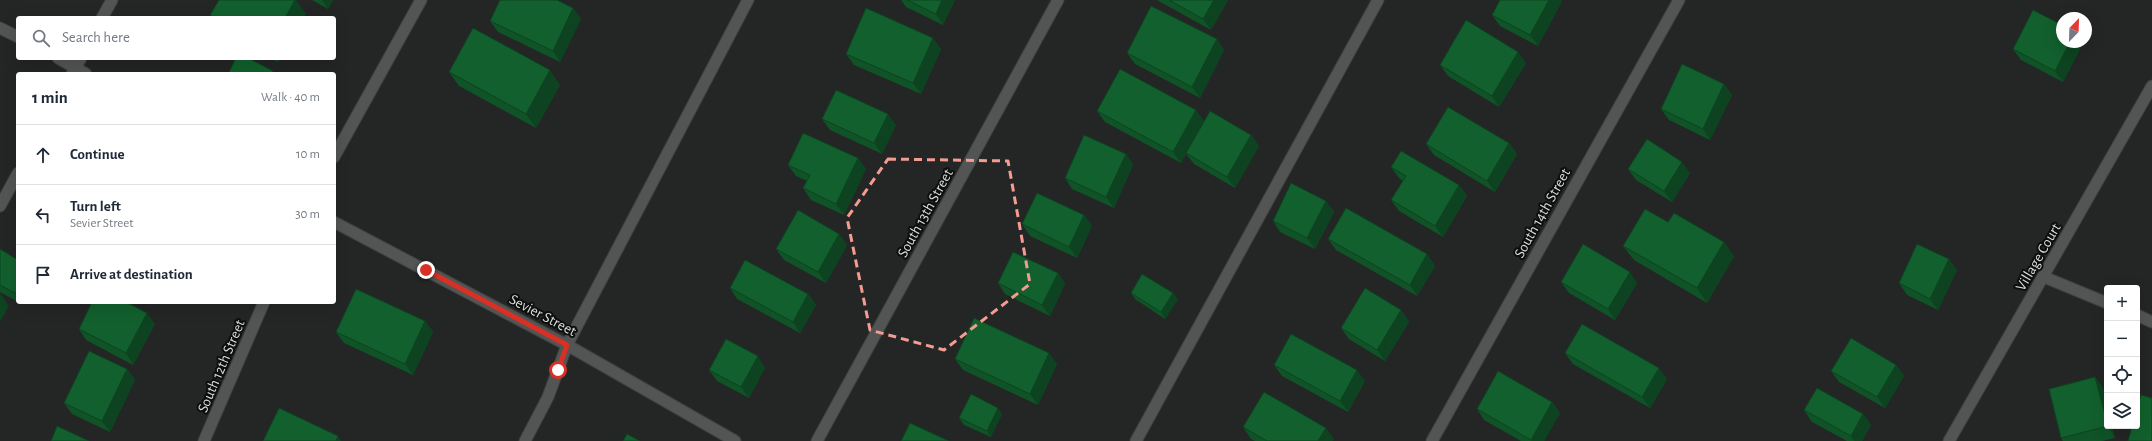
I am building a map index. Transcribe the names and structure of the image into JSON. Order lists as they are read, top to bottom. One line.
{"streets":{"street":["South 13th Street","South 14th Street","Village Court","Sevier Street","South 12th Street"]},"north":"top right","page":{"search":"Search here","heading":["1 min","Walk · 40 m"],"list":[["Continue","10 m"],["Turn left","Sevier Street","30 m"],"Arrive at destination"],"map_buttons":["+","−"]}}
